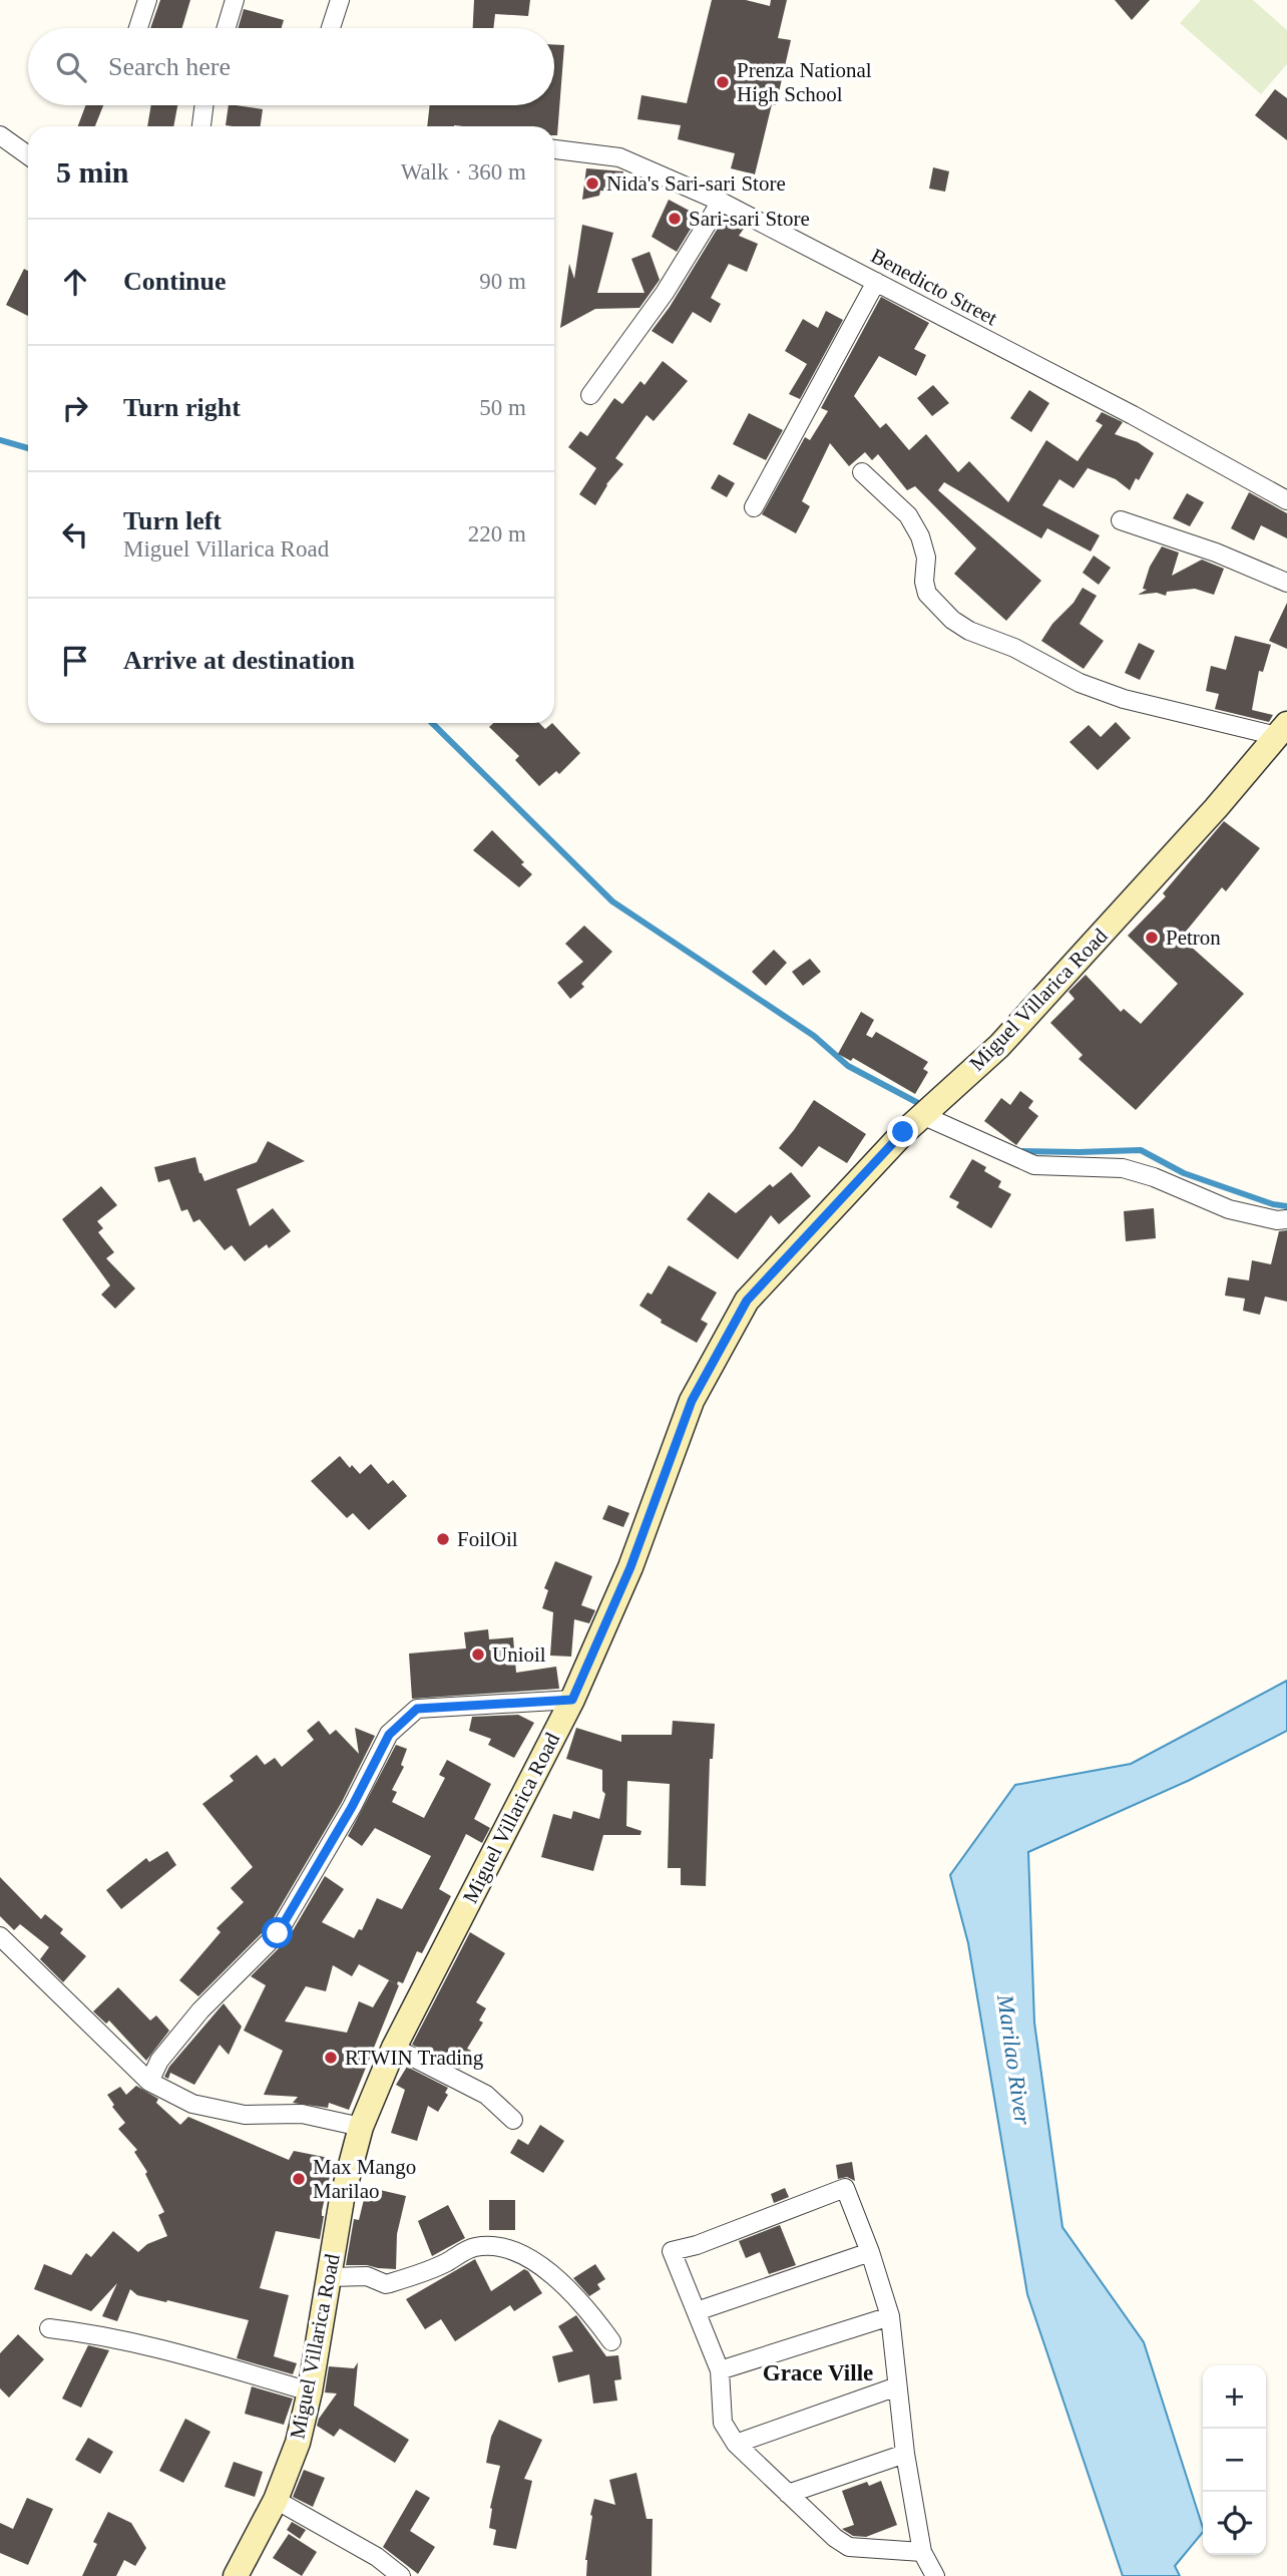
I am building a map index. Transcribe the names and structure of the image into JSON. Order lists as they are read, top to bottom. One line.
{"streets":{"main road":["Miguel Villarica Road"],"street":["Benedicto Street"]},"districts":["Grace Ville"],"water":["Marilao River"],"places":["Prenza National High School","Nida's Sari-sari Store","Sari-sari Store","Petron","FoilOil","Unioil","RTWIN Trading","Max Mango Marilao"],"page":{"search":"Search here","heading":["5 min","Walk · 360 m"],"list":[["Continue","90 m"],["Turn right","50 m"],["Turn left","Miguel Villarica Road","220 m"],"Arrive at destination"],"map_buttons":["+","−"]}}
